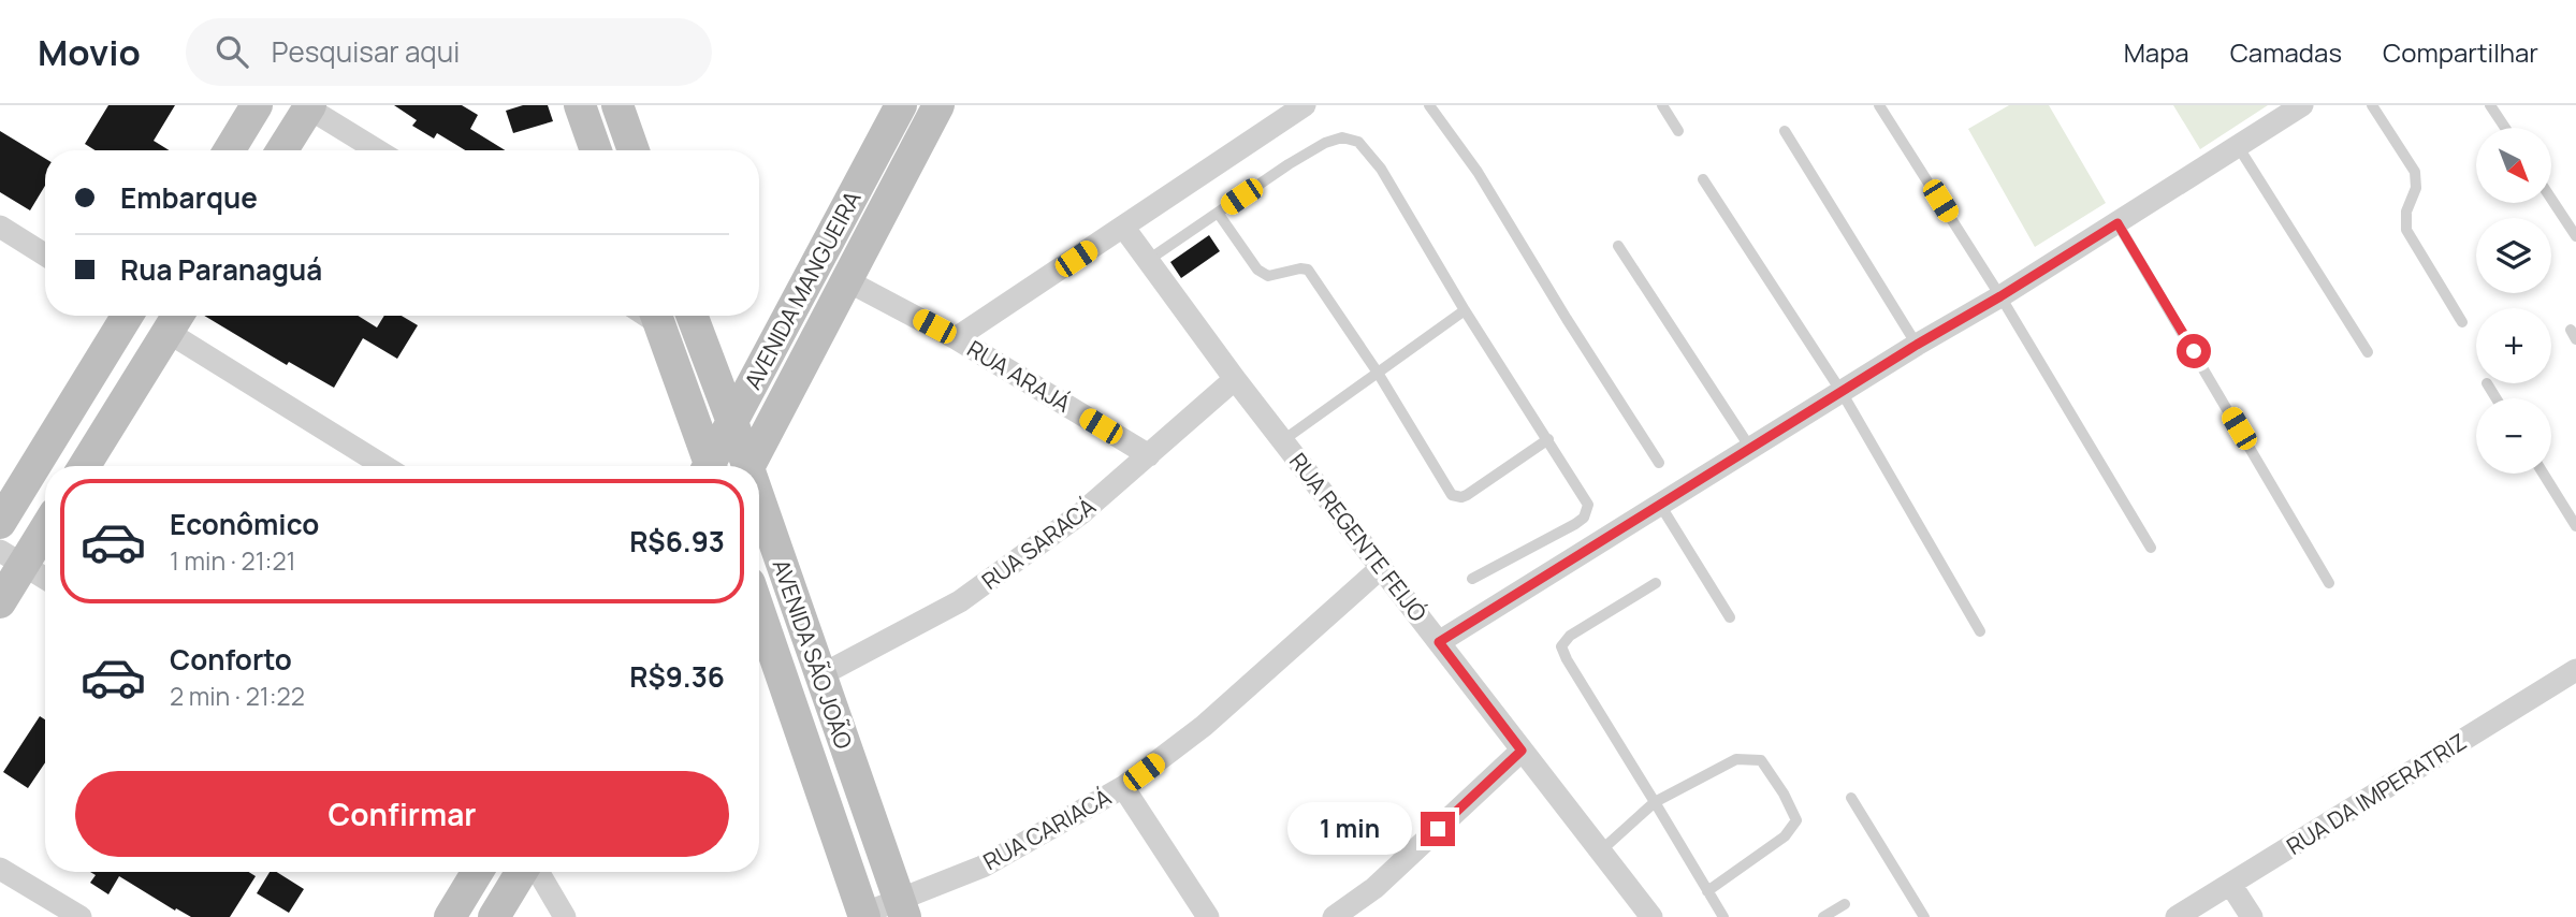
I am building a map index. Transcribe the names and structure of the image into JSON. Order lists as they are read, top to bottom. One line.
{"streets":{"street":["AVENIDA MANGUEIRA","RUA ARAJÁ","RUA REGENTE FEIJÓ","RUA SARACÁ","AVENIDA SÃO JOÃO","RUA DA IMPERATRIZ","RUA CARIACÁ"]},"crossings":[["AVENIDA MANGUEIRA","RUA ARAJÁ"],["AVENIDA MANGUEIRA","AVENIDA SÃO JOÃO"],["RUA ARAJÁ","RUA SARACÁ"],["RUA REGENTE FEIJÓ","RUA SARACÁ"],["RUA REGENTE FEIJÓ","RUA CARIACÁ"],["RUA SARACÁ","AVENIDA SÃO JOÃO"],["AVENIDA SÃO JOÃO","RUA CARIACÁ"]],"north":"bottom right","page":{"header":"Movio","search":"Pesquisar aqui","nav":["Mapa","Camadas","Compartilhar"],"map_buttons":["+","−"],"banner":["Embarque","Rua Paranaguá"],"list":[{"name":"Econômico","note":"1 min · 21:21","value":"R$6.93"},{"name":"Conforto","note":"2 min · 21:22","value":"R$9.36"}],"buttons":"Confirmar","bubble":"1 min"}}
